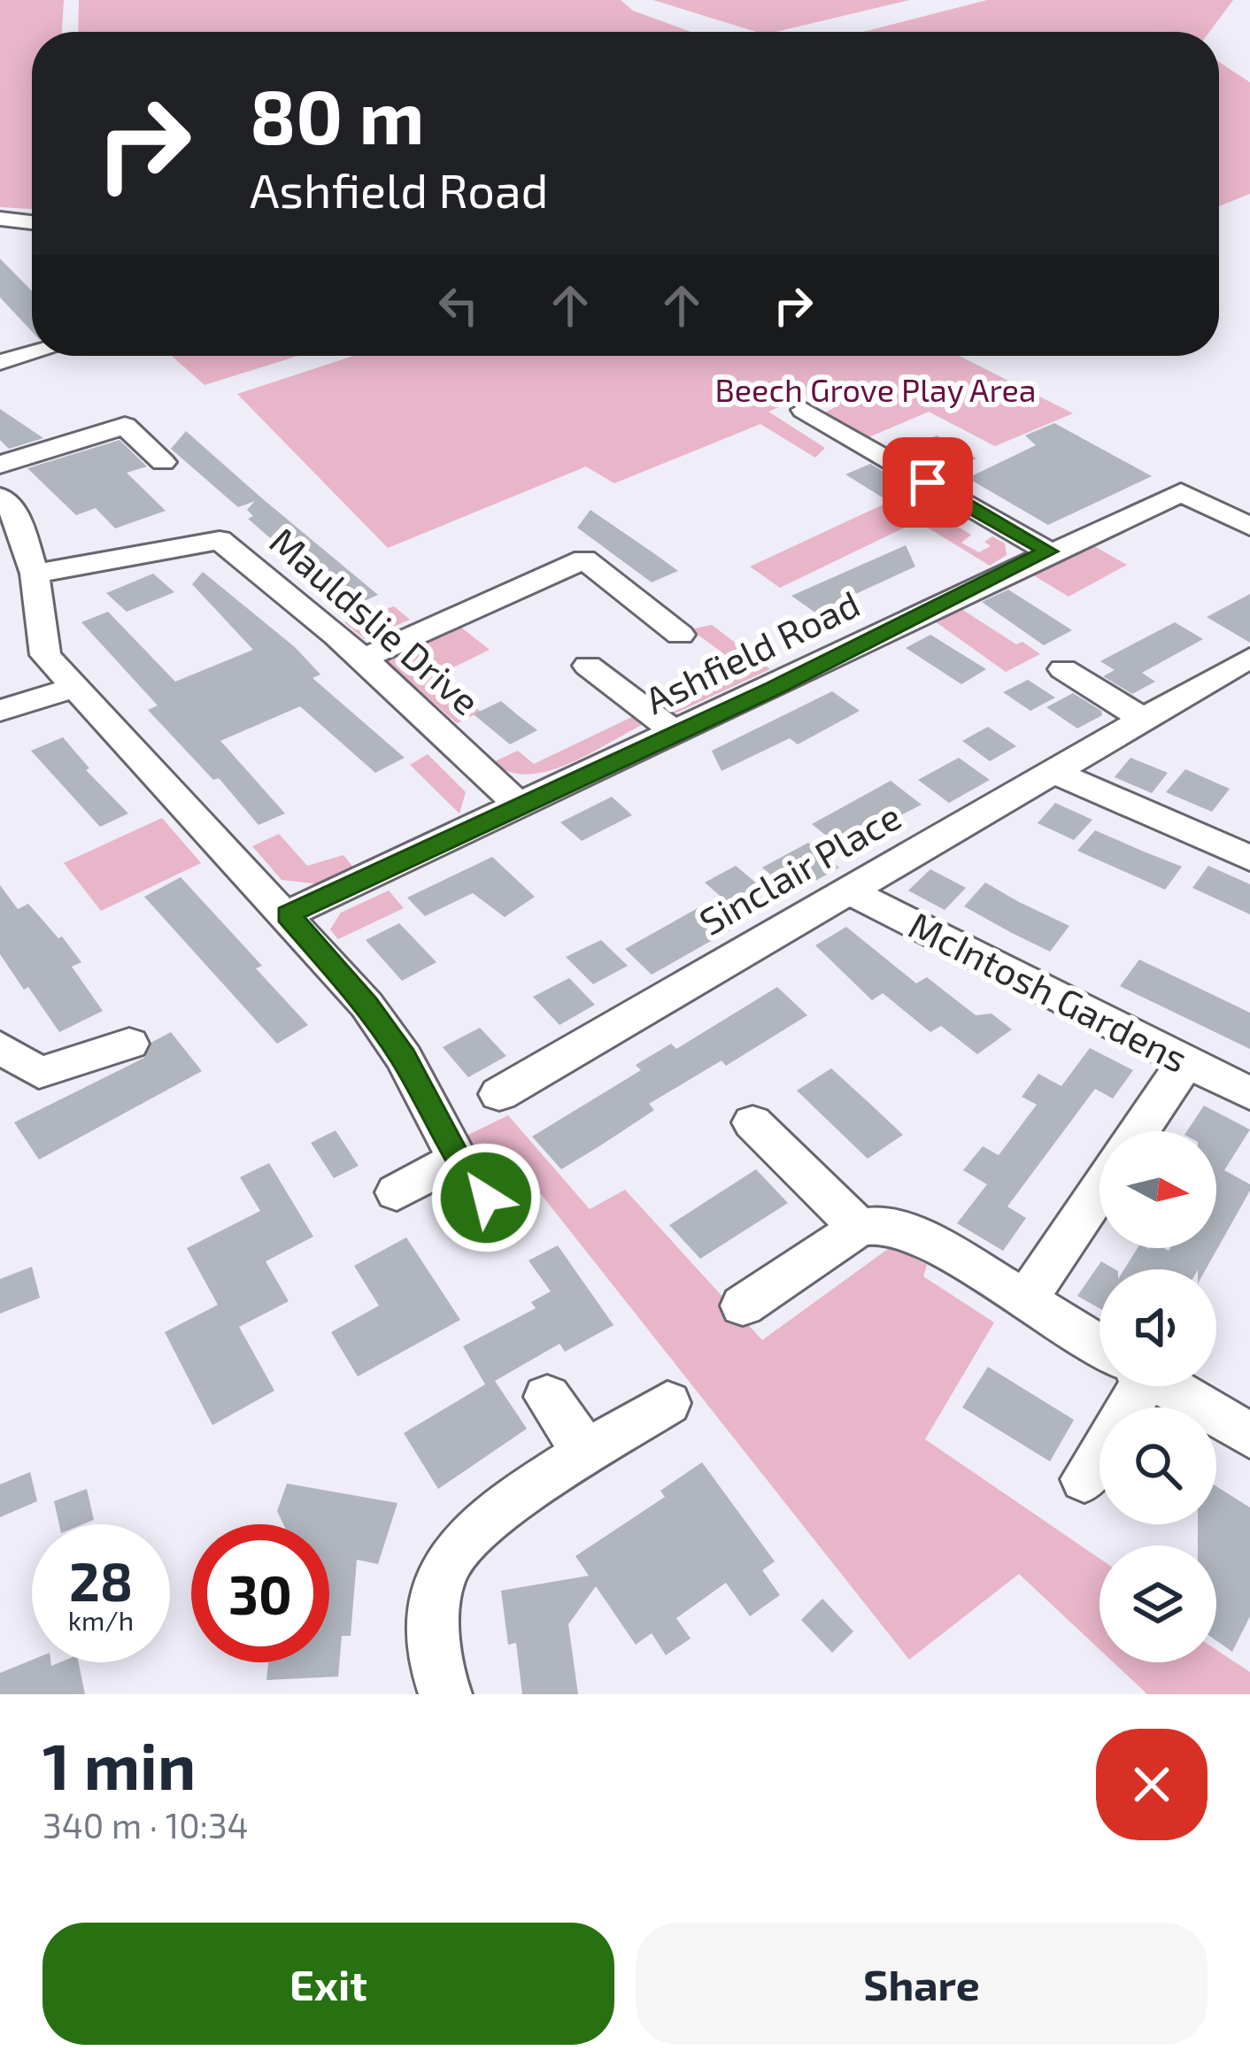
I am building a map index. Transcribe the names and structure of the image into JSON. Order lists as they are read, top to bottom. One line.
{"streets":{"street":["Mauldslie Drive","Ashfield Road","Sinclair Place","McIntosh Gardens"]},"crossings":[["Mauldslie Drive","Ashfield Road"],["Sinclair Place","McIntosh Gardens"]],"parks":["Beech Grove Play Area"],"north":"right","page":{"turn":["80 m","Ashfield Road"],"speed":"28 km/h","limit":"30","heading":["1 min","340 m · 10:34"],"buttons":["Exit","Share"]}}
